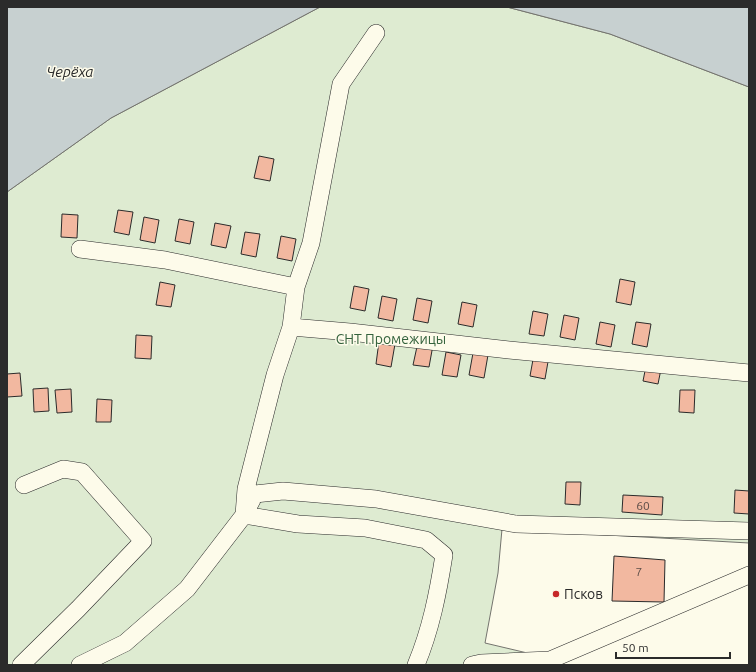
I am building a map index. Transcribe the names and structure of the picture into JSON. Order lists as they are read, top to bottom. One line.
{"water":["Черёха"],"parks":["СНТ Промежицы"],"places":["Псков"],"house_numbers":["60","7"],"scale_bar":"50 m"}
